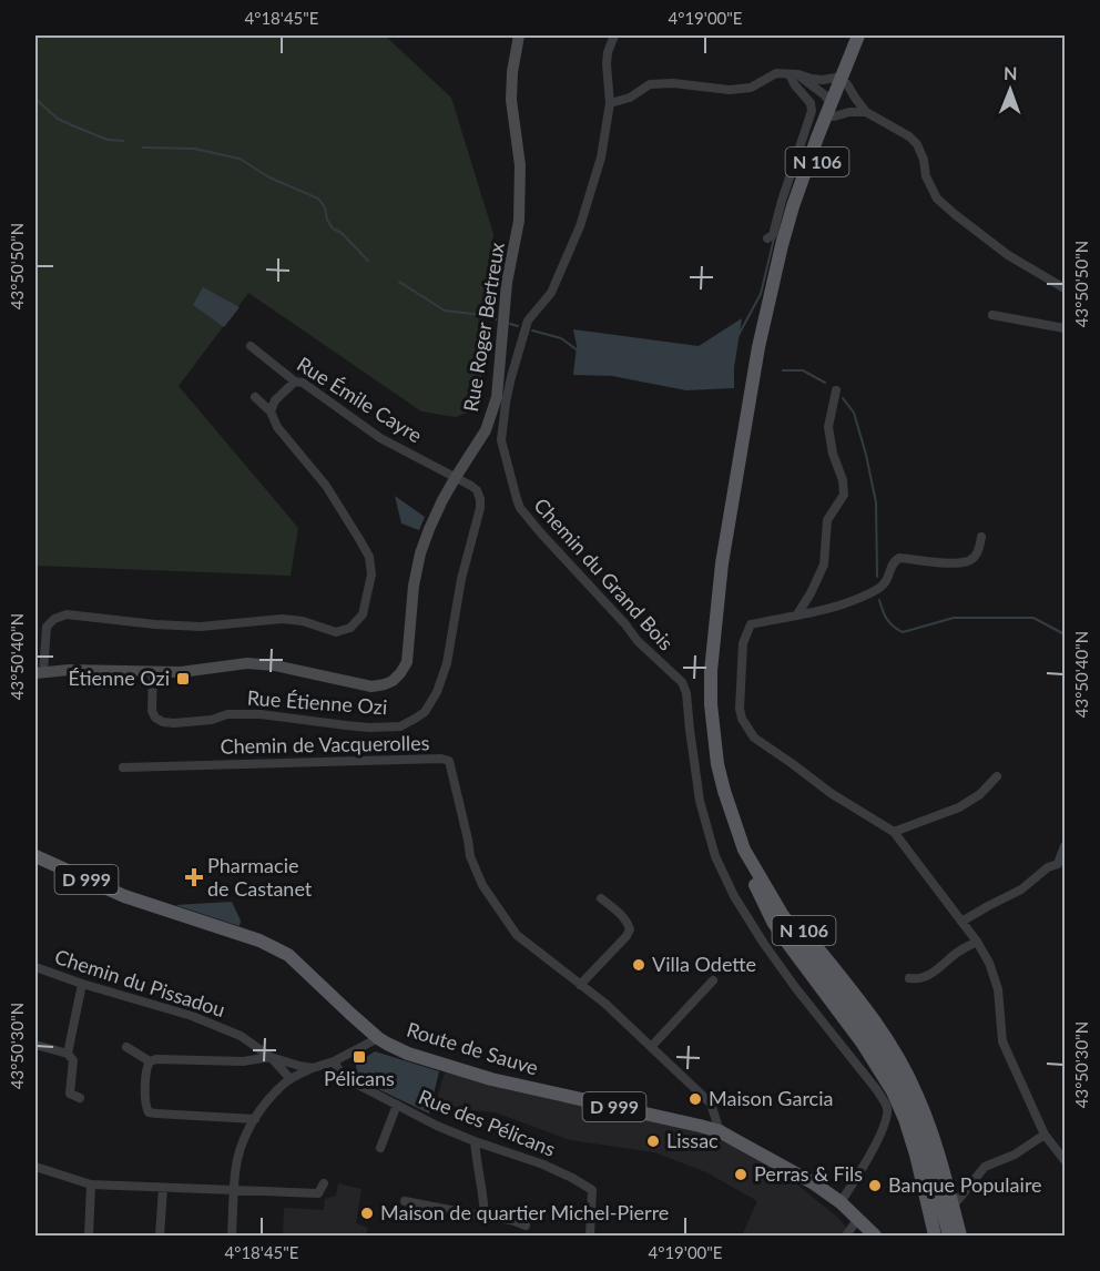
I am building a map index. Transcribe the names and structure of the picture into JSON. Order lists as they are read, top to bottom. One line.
{"streets":{"main road":["N 106","D 999","Route de Sauve"],"street":["Rue Roger Bertreux","Rue Émile Cayre","Chemin du Grand Bois","Rue Étienne Ozi","Chemin de Vacquerolles","Chemin du Pissadou","Rue des Pélicans"]},"crossings":[["Rue Roger Bertreux","Rue Émile Cayre"],["Rue Roger Bertreux","Rue Étienne Ozi"],["Rue Émile Cayre","Rue Étienne Ozi"],["Chemin du Grand Bois","Route de Sauve"],["Chemin de Vacquerolles","Route de Sauve"]],"places":{"transit":["Étienne Ozi","Pélicans"],"health":["Pharmacie de Castanet"],"other":["Villa Odette","Maison Garcia","Lissac","Perras & Fils","Banque Populaire","Maison de quartier Michel-Pierre"]},"north":"top","coordinates":["4°18'45\"E","4°19'00\"E","43°50'50\"N","43°50'40\"N","43°50'30\"N"]}
